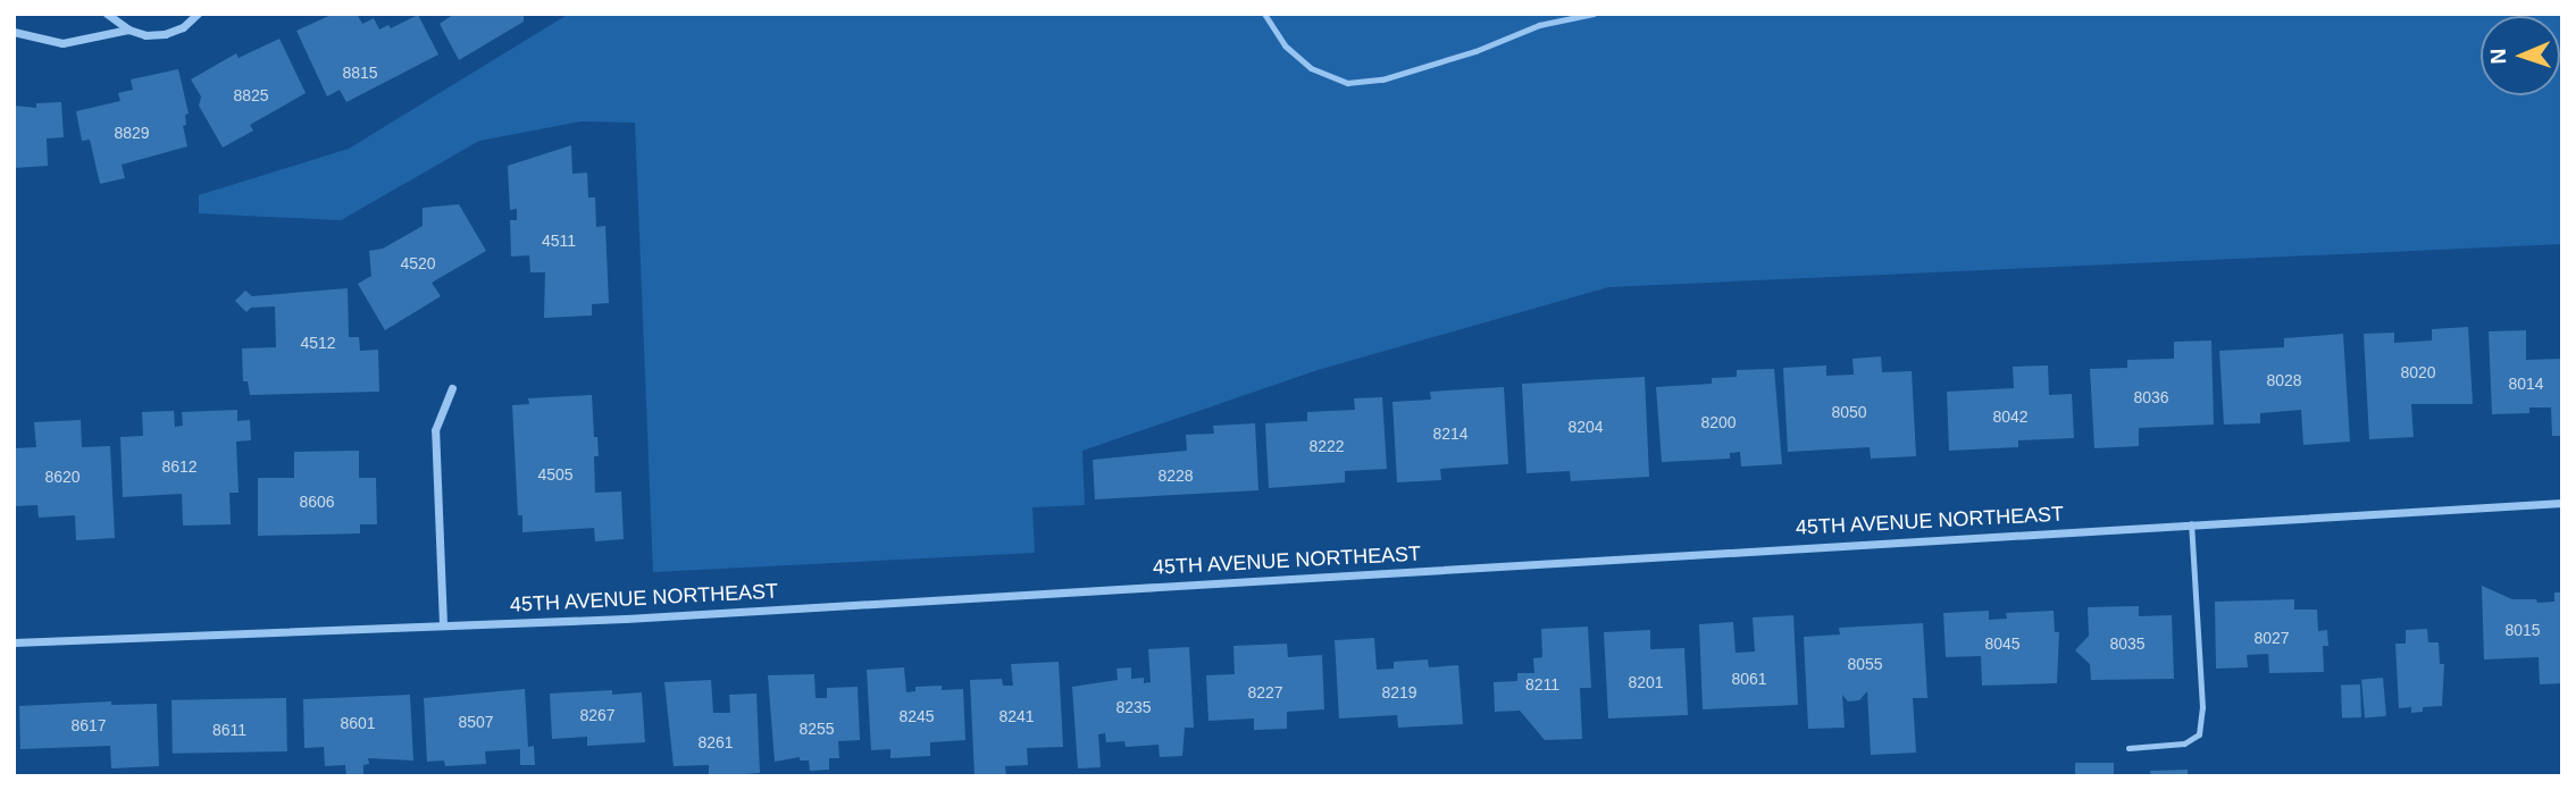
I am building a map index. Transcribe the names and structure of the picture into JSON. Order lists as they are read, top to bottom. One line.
{"streets":{"street":["45TH AVENUE NORTHEAST"]},"house_numbers":["8815","8825","8829","4511","4520","4512","8020","8028","8014","8036","8050","8042","8200","8204","8214","8222","8612","4505","8228","8620","8606","8015","8027","8045","8035","8055","8061","8201","8211","8227","8219","8235","8267","8245","8241","8507","8601","8617","8255","8611","8261"],"north":"left"}
